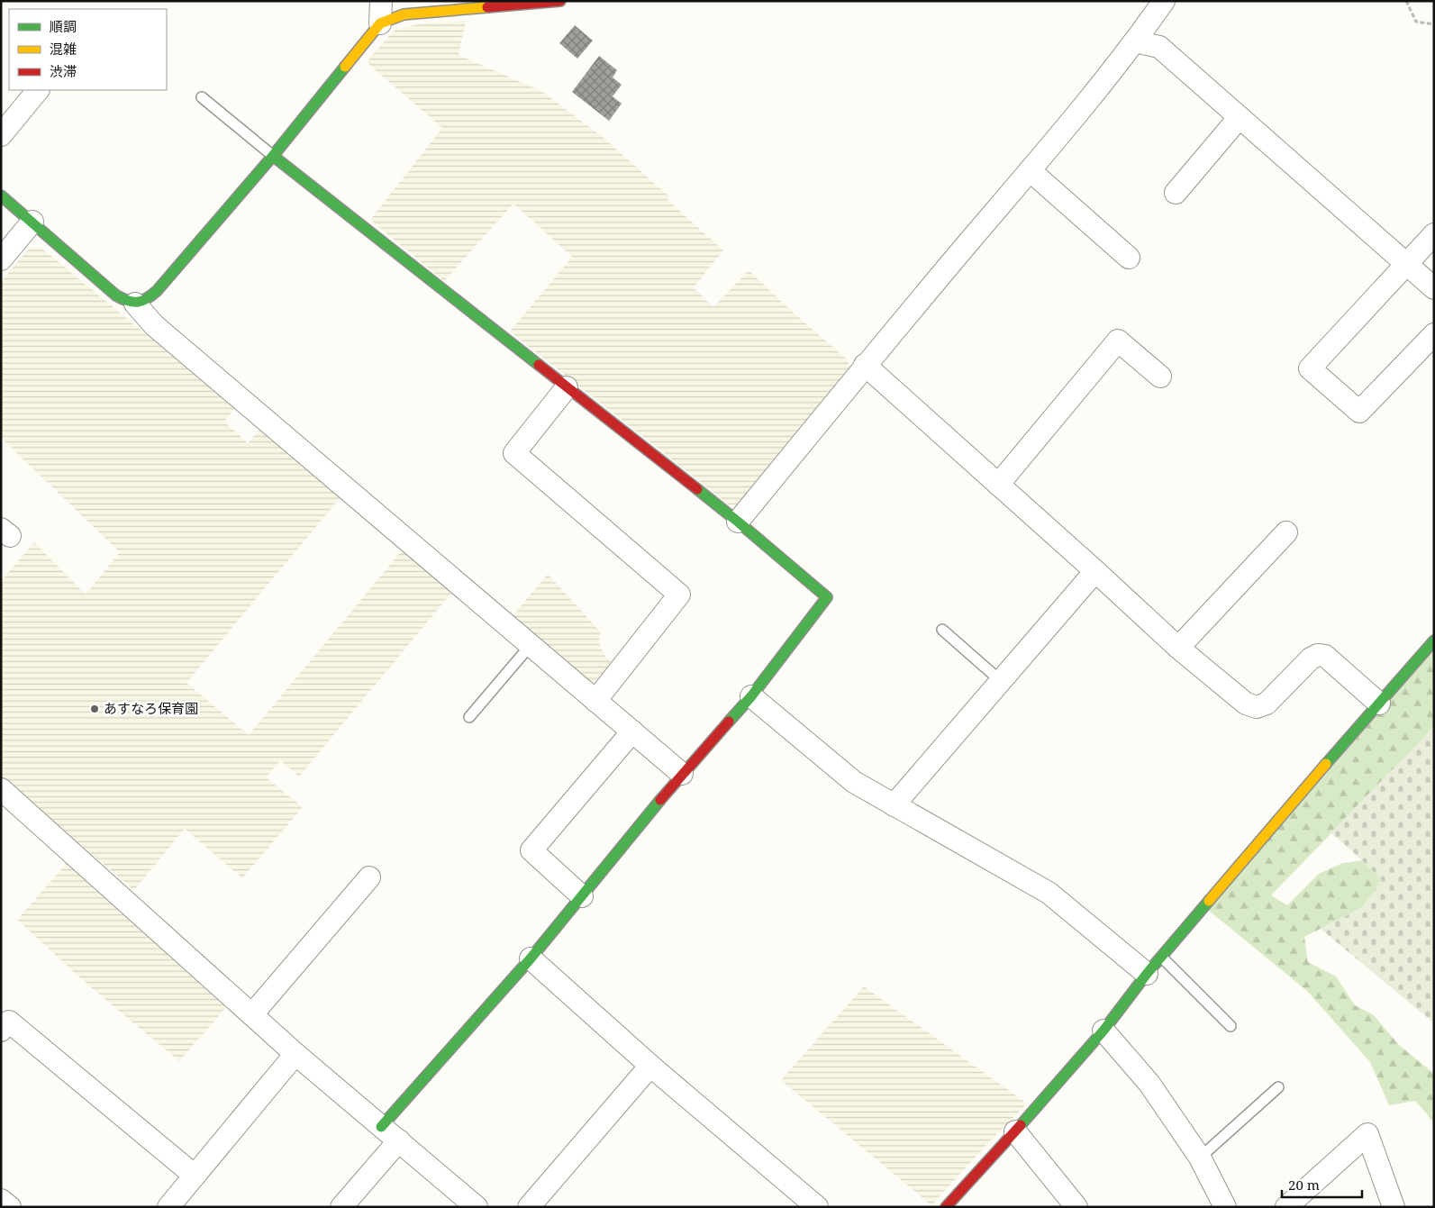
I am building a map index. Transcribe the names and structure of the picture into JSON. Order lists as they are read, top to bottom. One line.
{"places":["あすなろ保育園"],"legend":["順調","混雑","渋滞"],"scale_bar":"20 m"}
